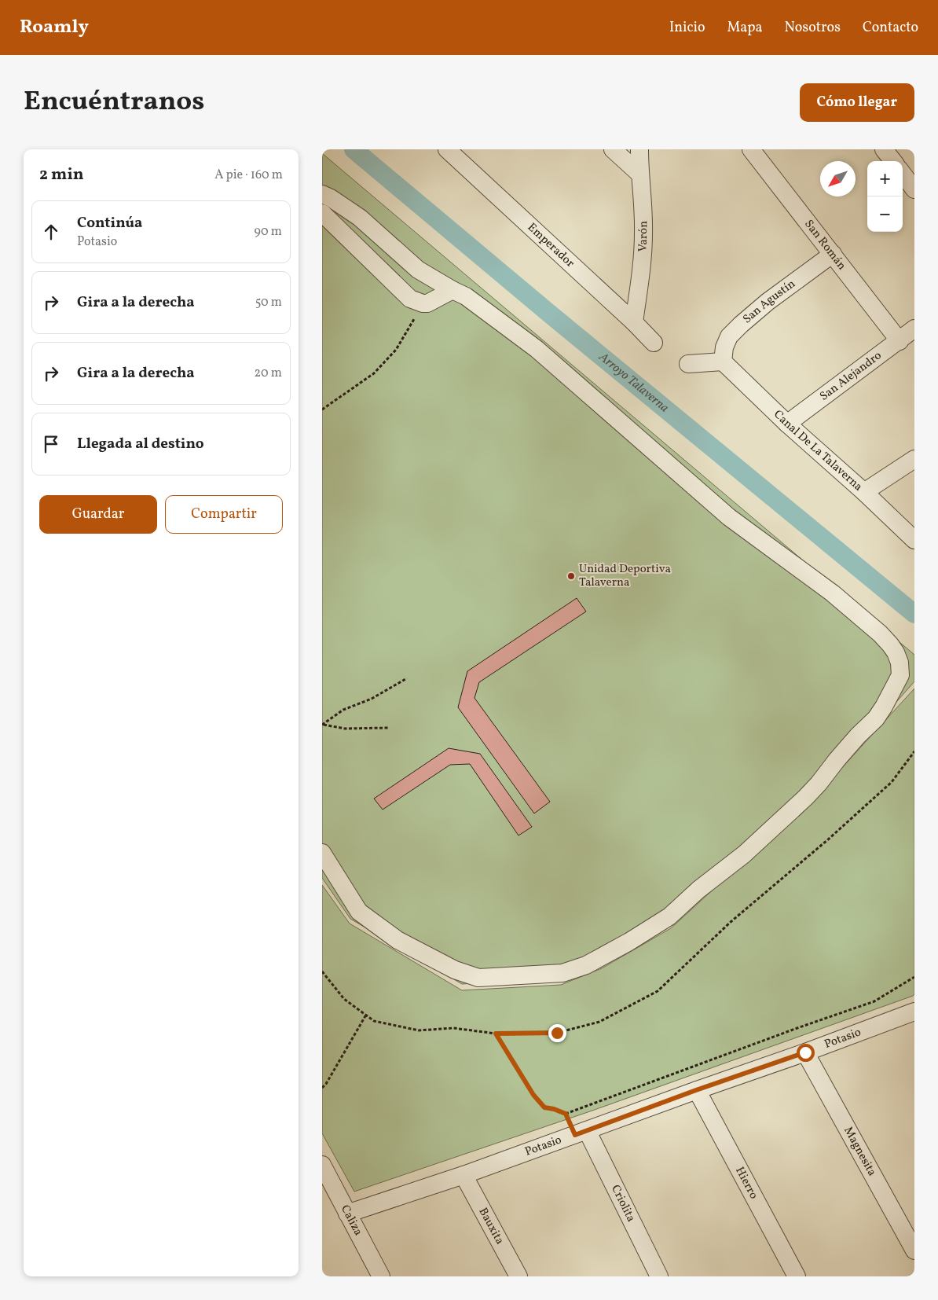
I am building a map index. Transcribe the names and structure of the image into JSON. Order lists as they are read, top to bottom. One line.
{"streets":{"street":["Varón","San Román","Emperador","San Agustín","San Alejandro","Canal De La Talaverna","Potasio","Magnesita","Hierro","Criolita","Caliza","Bauxita"]},"crossings":[["Varón","Emperador"],["San Román","San Agustín"],["San Román","San Alejandro"],["San Agustín","Canal De La Talaverna"],["San Alejandro","Canal De La Talaverna"],["Potasio","Magnesita"],["Potasio","Hierro"],["Potasio","Criolita"],["Potasio","Caliza"],["Potasio","Bauxita"]],"water":["Arroyo Talaverna"],"places":["Unidad Deportiva Talaverna"],"north":"bottom left","page":{"header":"Roamly","nav":["Inicio","Mapa","Nosotros","Contacto"],"title":"Encuéntranos","buttons":["Cómo llegar",["Guardar","Compartir"]],"heading":["2 min","A pie · 160 m"],"map_buttons":["+","−"],"list":[["Continúa","Potasio","90 m"],["Gira a la derecha","50 m"],["Gira a la derecha","20 m"],"Llegada al destino"]}}
